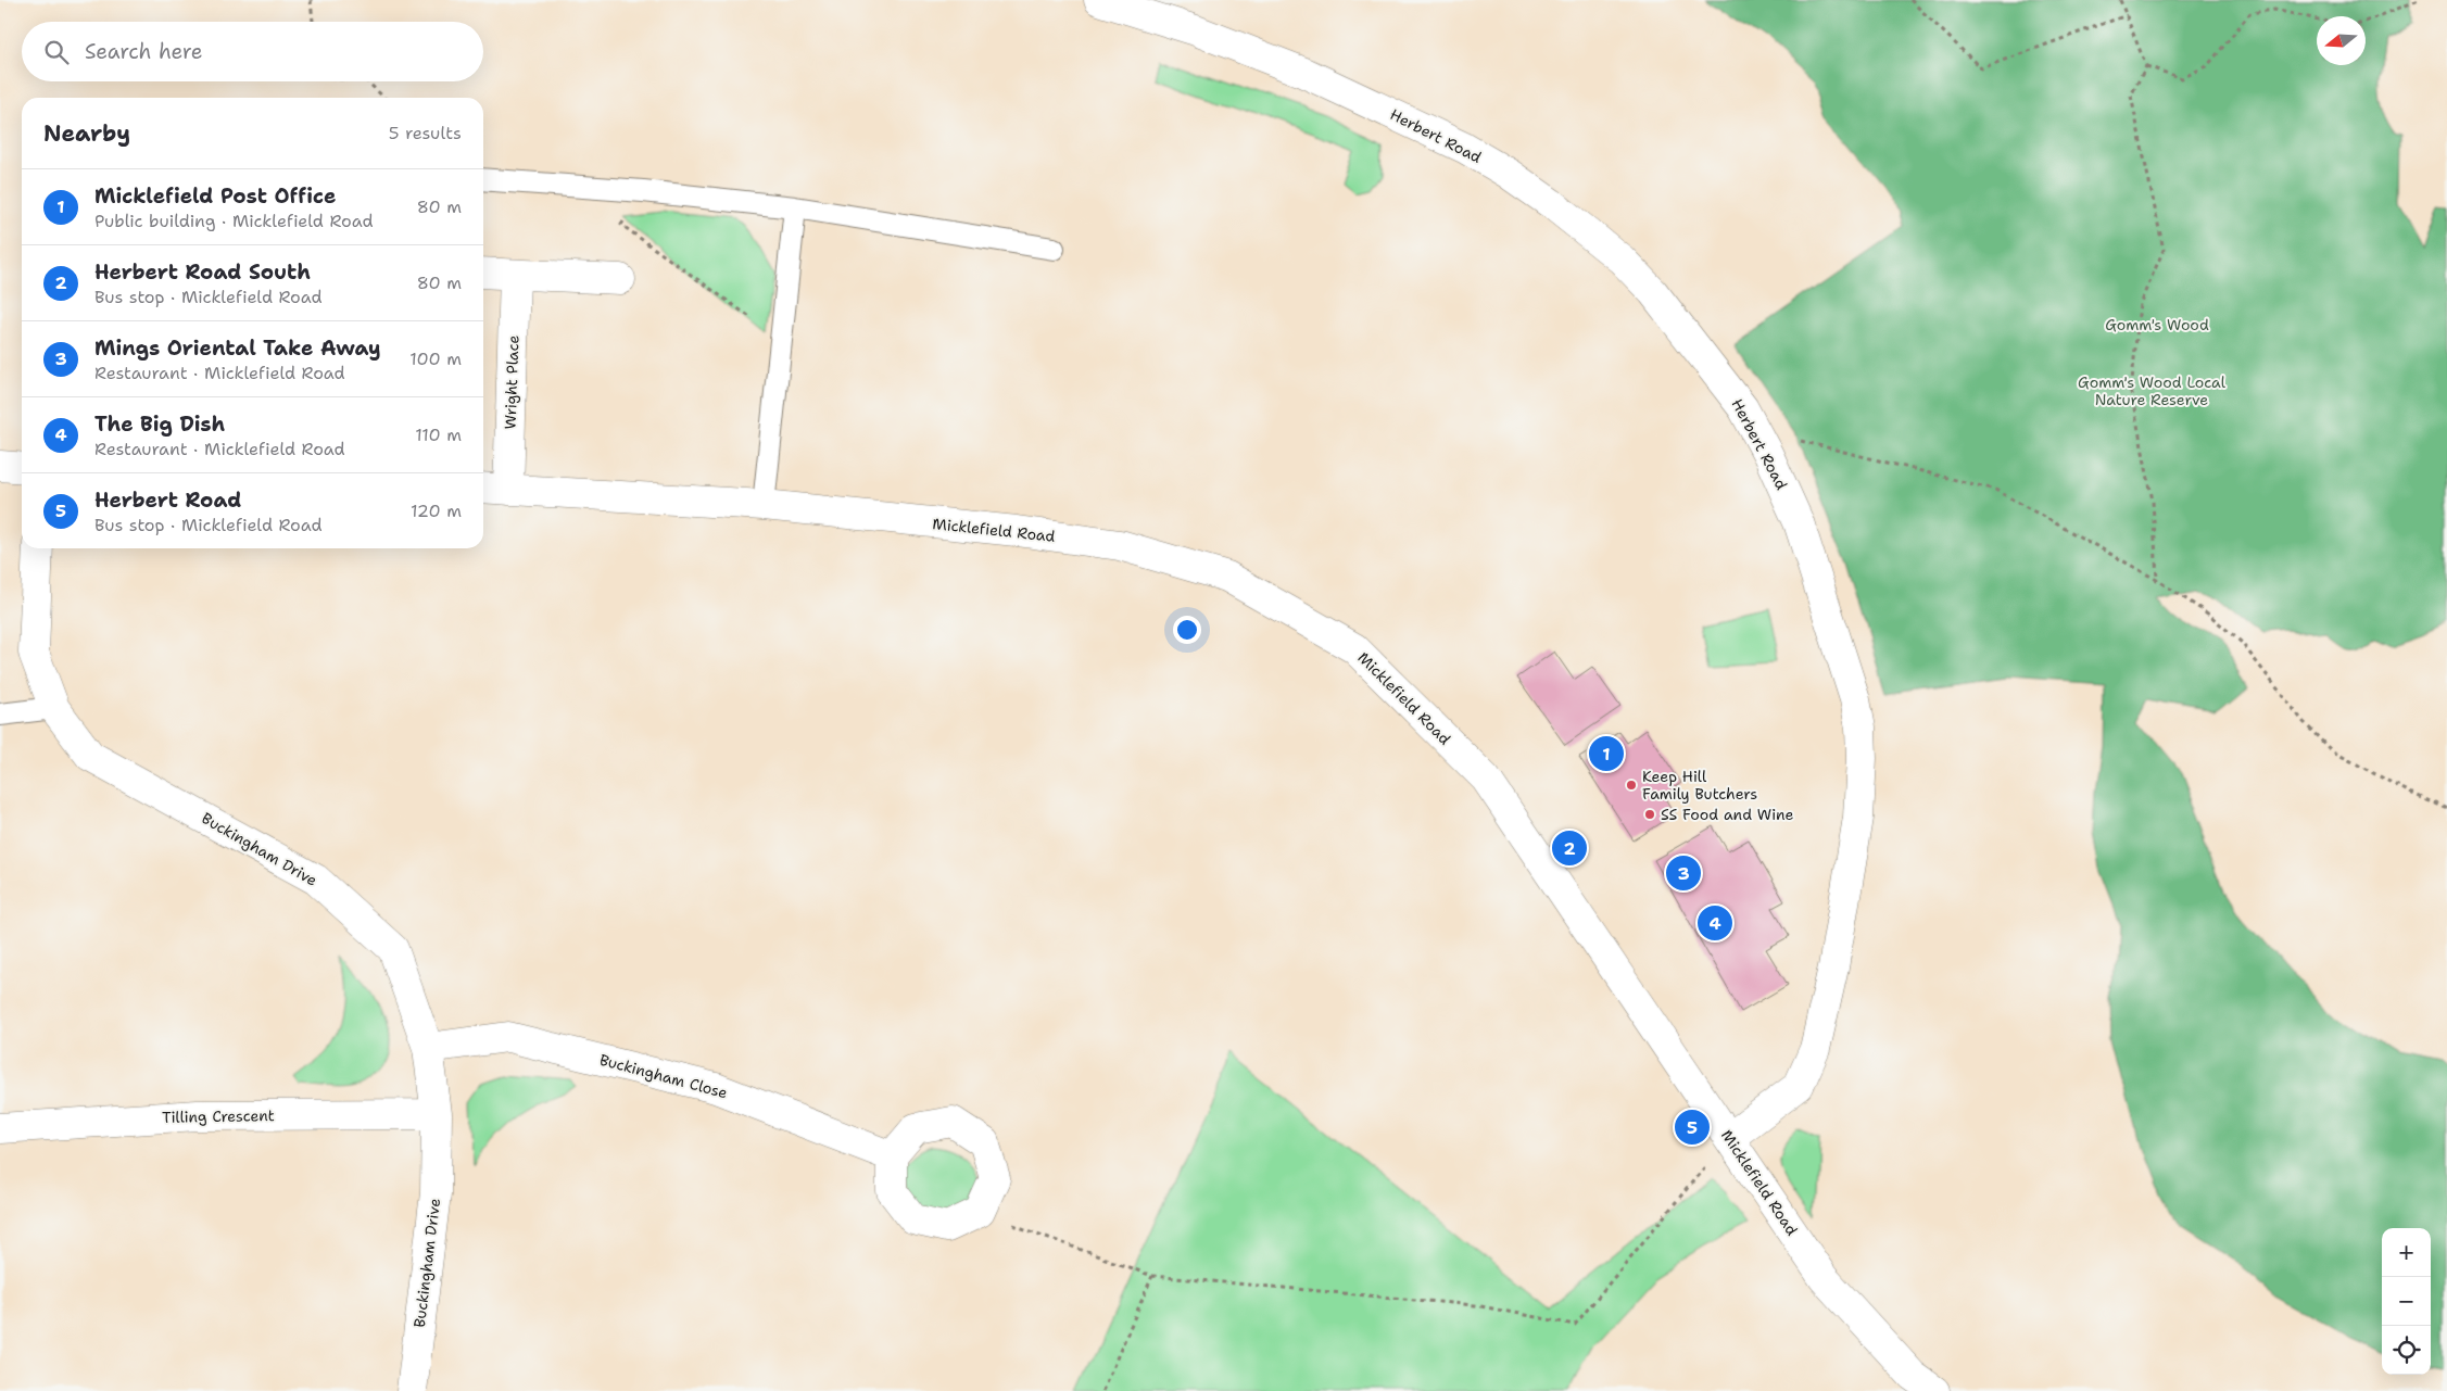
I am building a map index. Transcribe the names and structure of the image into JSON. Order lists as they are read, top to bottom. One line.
{"streets":{"street":["Herbert Road","Wright Place","Micklefield Road","Buckingham Drive","Buckingham Close","Tilling Crescent"]},"crossings":[["Herbert Road","Micklefield Road"],["Wright Place","Micklefield Road"],["Buckingham Drive","Buckingham Close"],["Buckingham Drive","Tilling Crescent"]],"parks":["Gomm's Wood","Gomm's Wood Local Nature Reserve"],"places":["Keep Hill Family Butchers","SS Food and Wine"],"north":"left","page":{"search":"Search here","heading":["Nearby","5 results"],"list":[{"mark":"1","name":"Micklefield Post Office","note":"Public building · Micklefield Road","value":"80 m"},{"mark":"2","name":"Herbert Road South","note":"Bus stop · Micklefield Road","value":"80 m"},{"mark":"3","name":"Mings Oriental Take Away","note":"Restaurant · Micklefield Road","value":"100 m"},{"mark":"4","name":"The Big Dish","note":"Restaurant · Micklefield Road","value":"110 m"},{"mark":"5","name":"Herbert Road","note":"Bus stop · Micklefield Road","value":"120 m"}],"pins":["1","2","3","4","5"],"map_buttons":["+","−"]}}
